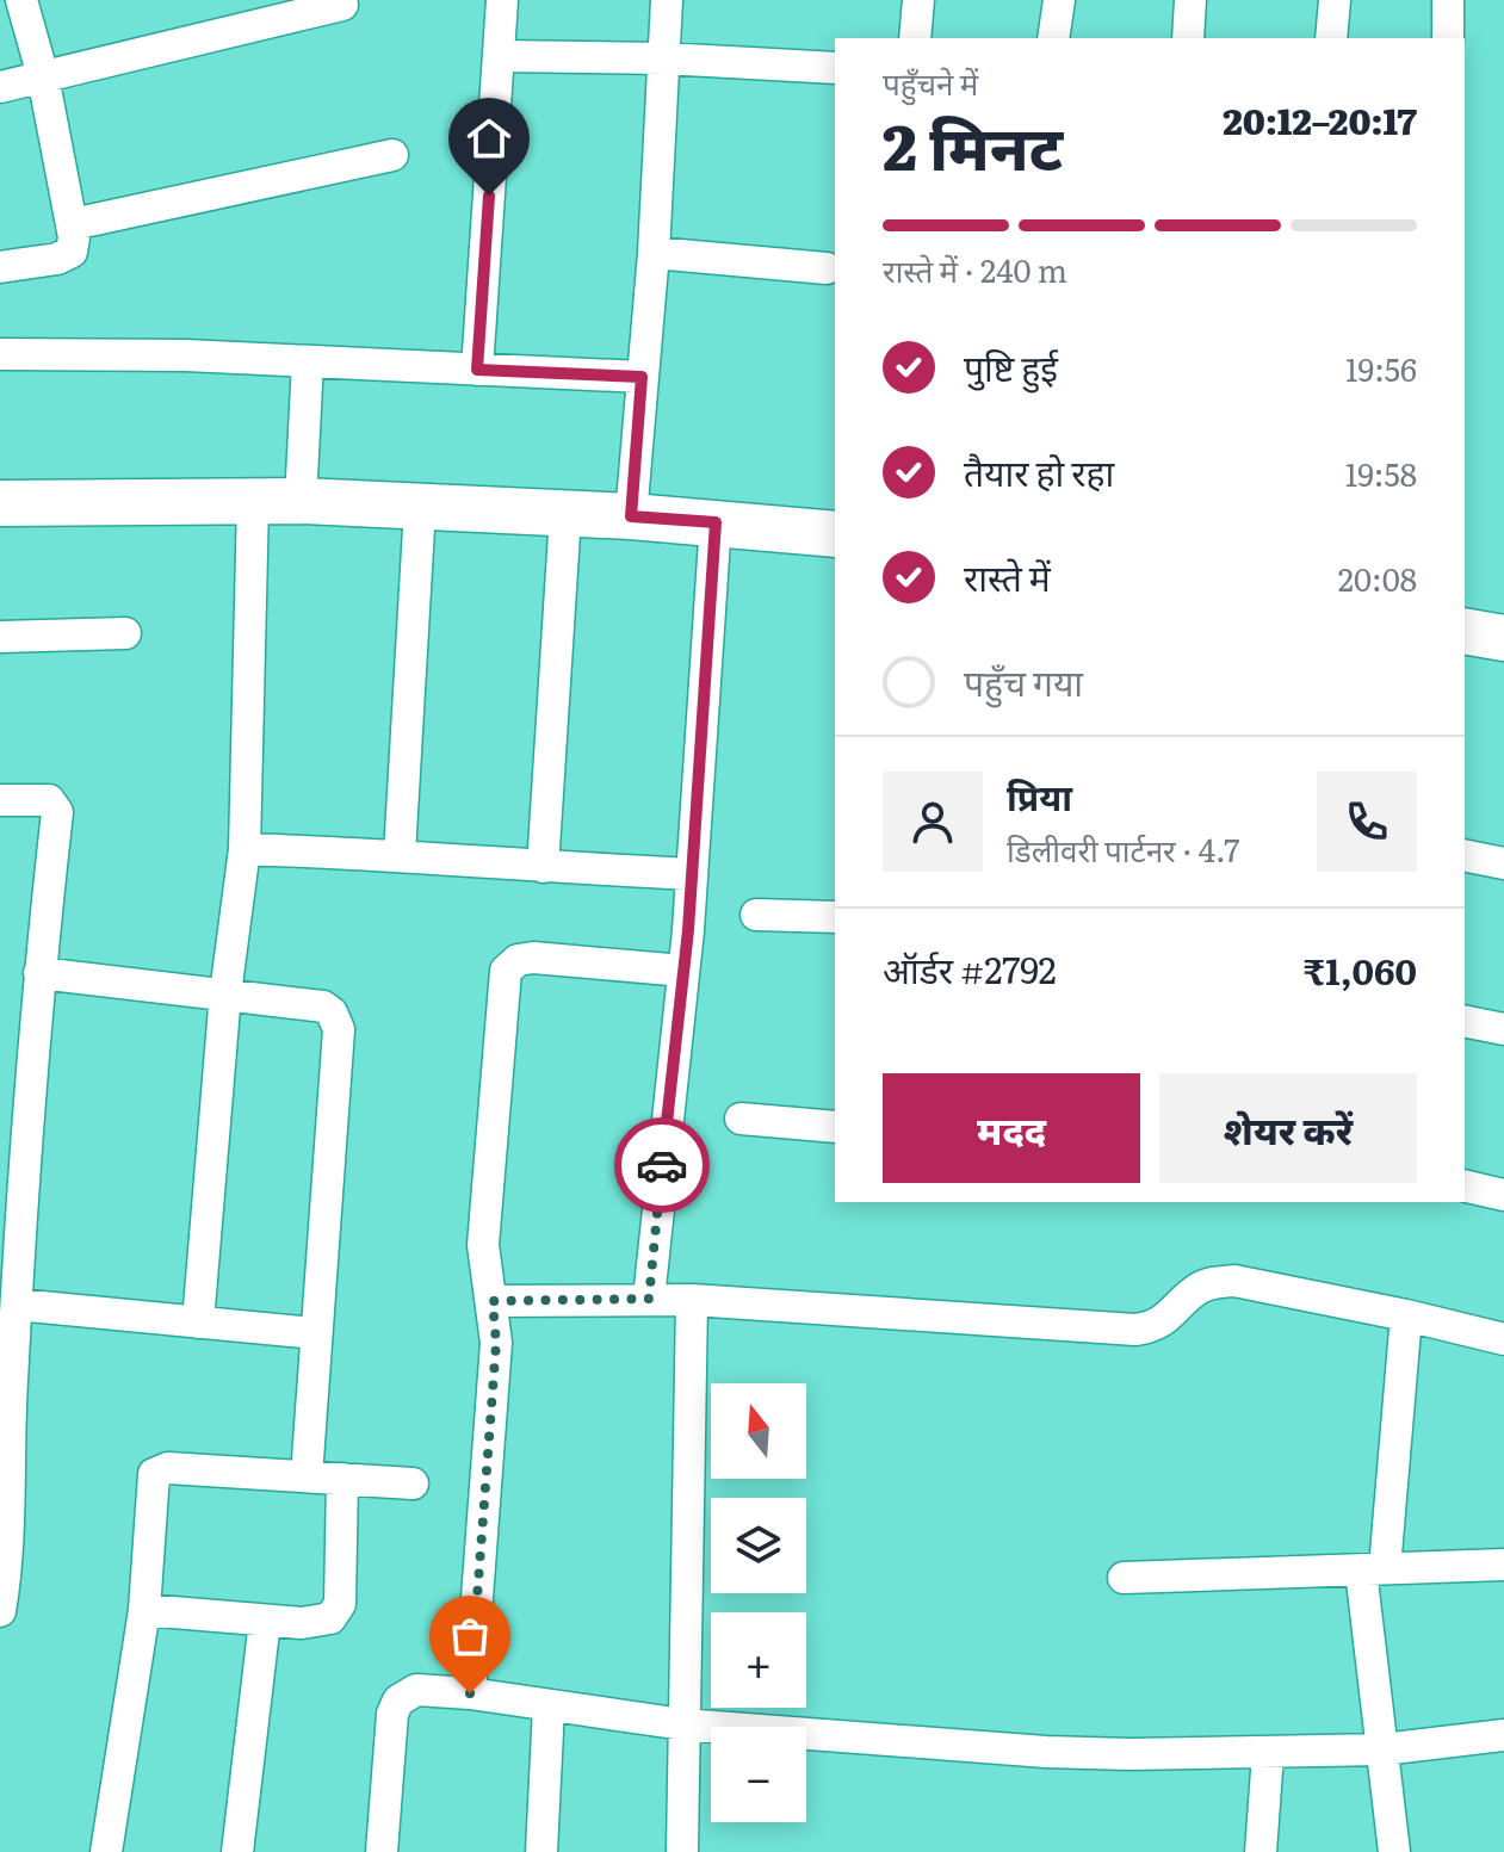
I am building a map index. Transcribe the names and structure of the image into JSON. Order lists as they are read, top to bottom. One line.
{"north":"top","page":{"heading":["2 मिनट","पहुँचने में","20:12–20:17"],"panel":["प्रिया","डिलीवरी पार्टनर · 4.7","ऑर्डर #2792","₹1,060"],"bar":"रास्ते में · 240 m","list":[["पुष्टि हुई","19:56"],["तैयार हो रहा","19:58"],["रास्ते में","20:08"],"पहुँच गया"],"buttons":["मदद","शेयर करें"],"map_buttons":["+","−"]}}
